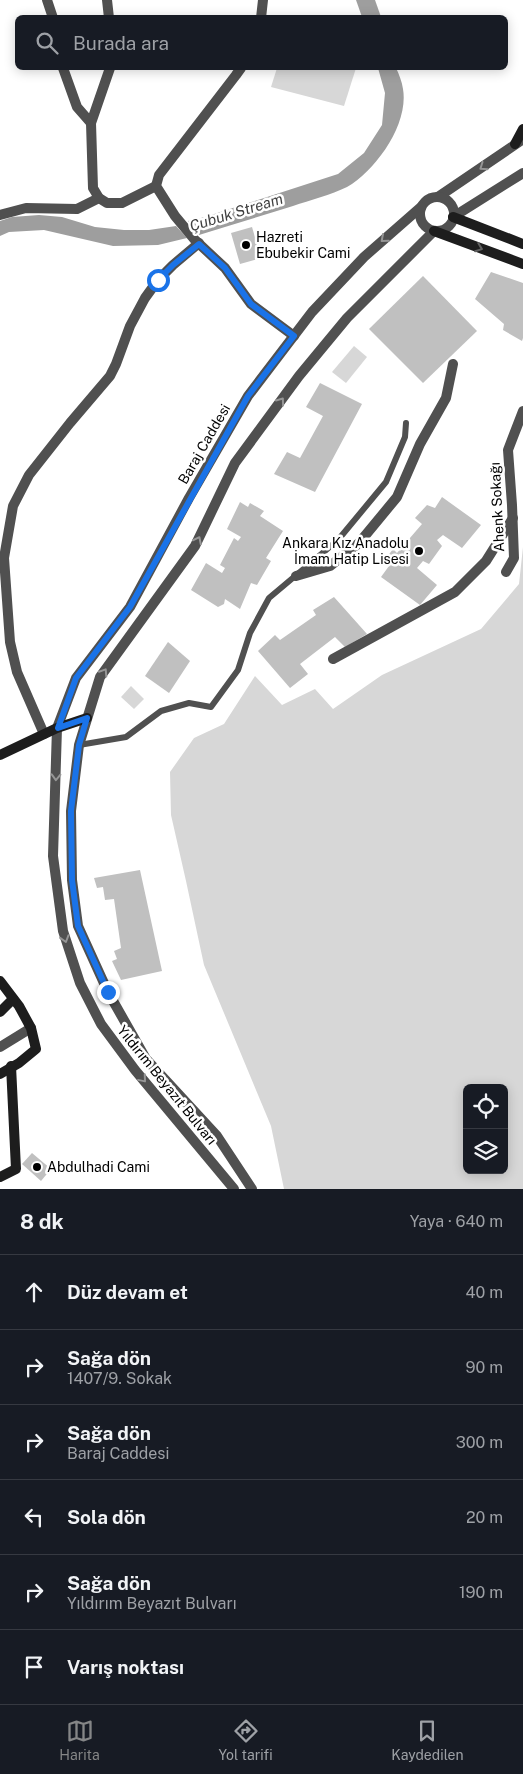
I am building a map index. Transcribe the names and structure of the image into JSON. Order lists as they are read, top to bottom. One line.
{"streets":{"street":["Baraj Caddesi","Ahenk Sokağı","Yıldırım Beyazıt Bulvarı"]},"crossings":[["Baraj Caddesi","Yıldırım Beyazıt Bulvarı"]],"water":["Çubuk Stream"],"places":["Hazreti Ebubekir Cami","Ankara Kız Anadolu İmam Hatip Lisesi","Abdulhadi Cami"],"page":{"search":"Burada ara","heading":["8 dk","Yaya · 640 m"],"list":[["Düz devam et","40 m"],["Sağa dön","1407/9. Sokak","90 m"],["Sağa dön","Baraj Caddesi","300 m"],["Sola dön","20 m"],["Sağa dön","Yıldırım Beyazıt Bulvarı","190 m"],"Varış noktası"],"nav":["Harita","Yol tarifi","Kaydedilen"]}}
